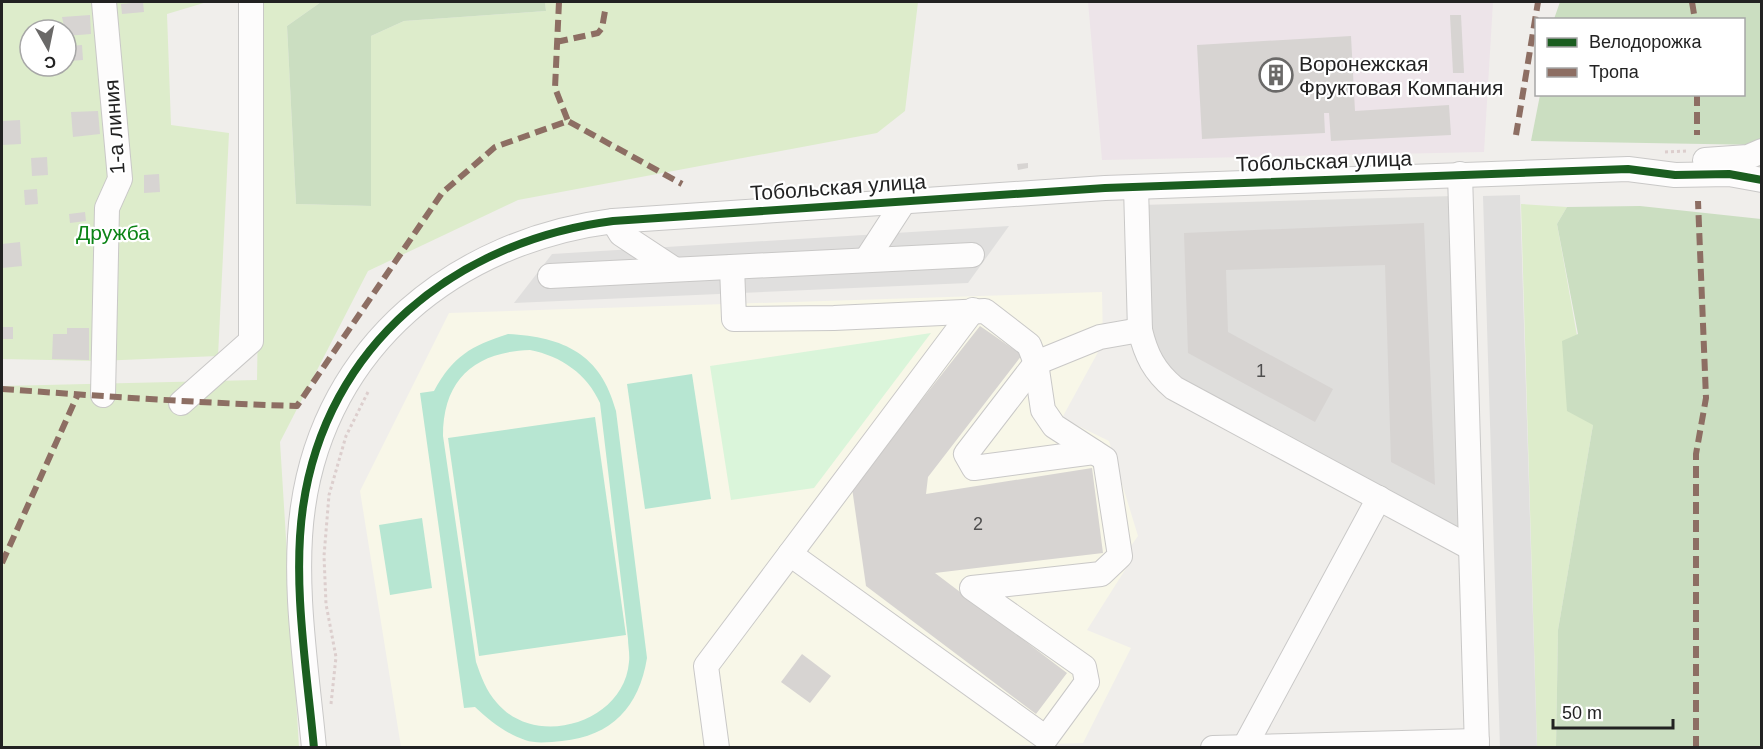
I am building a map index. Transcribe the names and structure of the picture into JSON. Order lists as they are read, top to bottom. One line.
{"streets":{"street":["1-а линия","Тобольская улица"]},"parks":["Дружба"],"places":{"building":["Воронежская Фруктовая Компания"]},"house_numbers":["1","2"],"legend":["Велодорожка","Тропа"],"scale_bar":"50 m","north":"bottom"}
